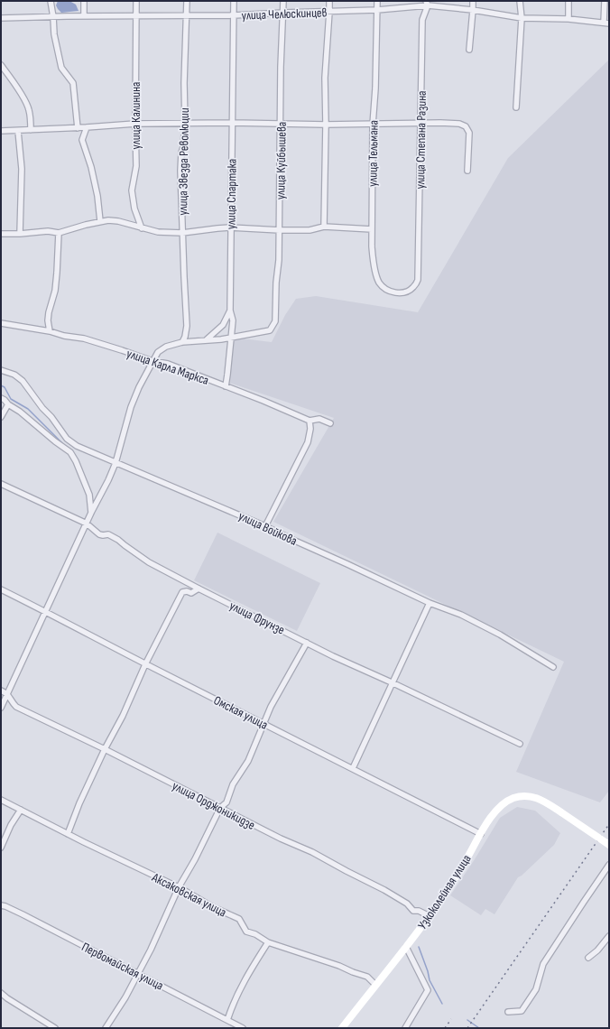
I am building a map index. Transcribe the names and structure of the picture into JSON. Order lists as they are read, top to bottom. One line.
{"streets":{"street":["улица Челюскинцев","улица Калинина","улица Степана Разина","улица Тельмана","улица Куйбышева","улица Звезда Революции","улица Спартака","улица Карла Маркса","улица Войкова","улица Фрунзе","Омская улица","улица Орджоникидзе","Узкоколейная улица","Аксаковская улица","Первомайская улица"]},"crossings":[["улица Челюскинцев","улица Калинина"],["улица Челюскинцев","улица Степана Разина"],["улица Челюскинцев","улица Тельмана"],["улица Челюскинцев","улица Куйбышева"],["улица Челюскинцев","улица Звезда Революции"],["улица Челюскинцев","улица Спартака"],["улица Степана Разина","улица Тельмана"],["улица Куйбышева","улица Спартака"],["улица Спартака","улица Карла Маркса"],["Омская улица","Узкоколейная улица"],["улица Орджоникидзе","Узкоколейная улица"],["Узкоколейная улица","Аксаковская улица"]]}
